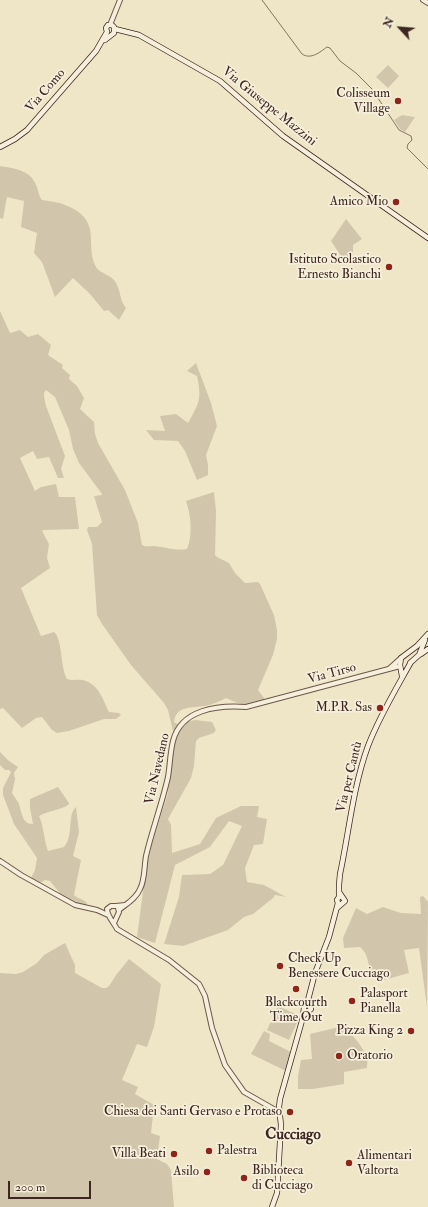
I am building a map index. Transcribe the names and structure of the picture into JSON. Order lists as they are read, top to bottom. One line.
{"streets":{"main road":["Via Como","Via Giuseppe Mazzini","Via per Cantù"],"street":["Via Tirso","Via Navedano"]},"crossings":[["Via Como","Via Giuseppe Mazzini"],["Via Tirso","Via Navedano"]],"districts":["Cucciago"],"places":["Colisseum Village","Amico Mio","Istituto Scolastico Ernesto Bianchi","M.P.R. Sas","Check Up Benessere Cucciago","Blackcourth Time Out","Palasport Pianella","Pizza King 2","Oratorio","Chiesa dei Santi Gervaso e Protaso","Palestra","Villa Beati","Alimentari Valtorta","Asilo","Biblioteca di Cucciago"],"scale_bar":"200 m","north":"top left"}
